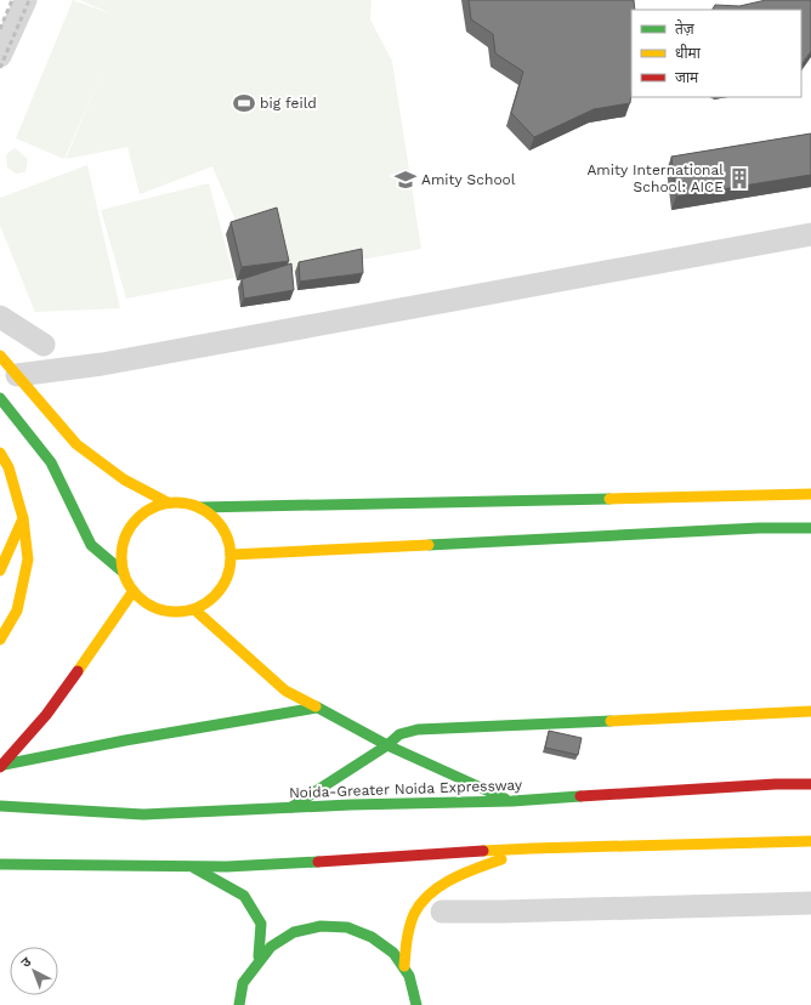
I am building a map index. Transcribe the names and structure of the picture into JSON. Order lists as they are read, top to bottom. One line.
{"streets":{"main road":["Noida-Greater Noida Expressway"]},"places":{"sports":["big feild"],"building":["Amity International School: AICE"],"school or university":["Amity School"]},"legend":["तेज़","धीमा","जाम"],"north":"top left"}
